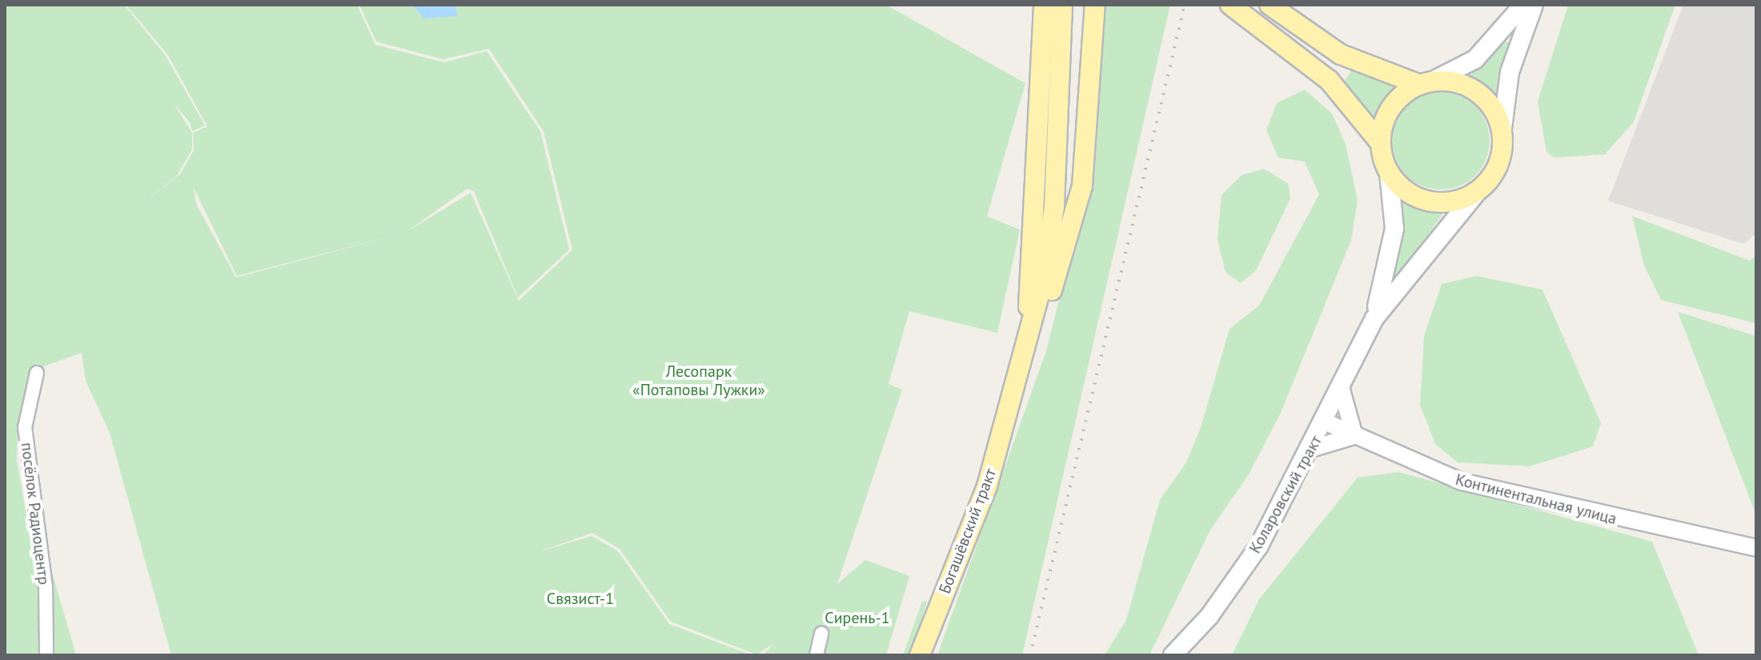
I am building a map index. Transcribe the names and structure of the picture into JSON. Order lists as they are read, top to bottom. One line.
{"streets":{"main road":["Коларовский тракт","Богашёвский тракт"],"street":["Континентальная улица","посёлок Радиоцентр"]},"crossings":[["Коларовский тракт","Континентальная улица"]],"parks":["Лесопарк «Потаповы Лужки»","Связист-1","Сирень-1"]}
